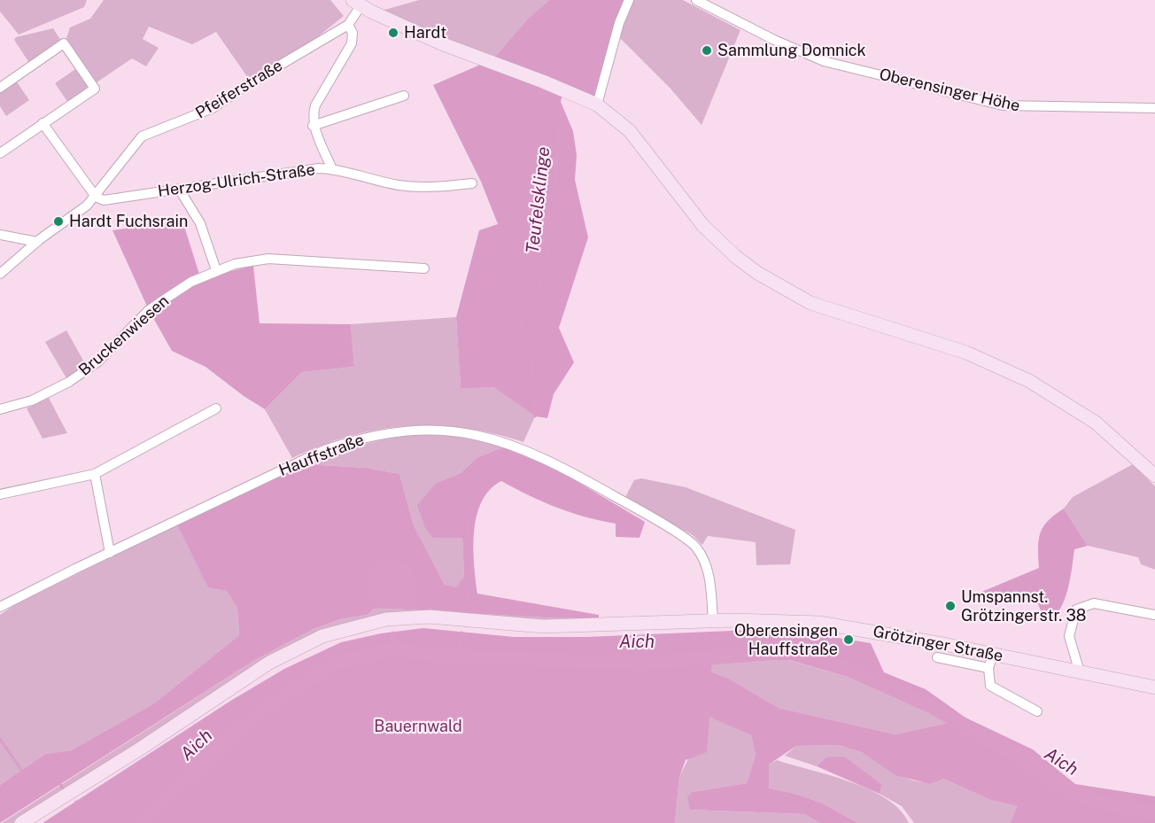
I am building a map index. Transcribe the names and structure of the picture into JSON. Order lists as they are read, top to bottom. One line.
{"streets":{"main road":["Grötzinger Straße"],"street":["Pfeiferstraße","Oberensinger Höhe","Herzog-Ulrich-Straße","Bruckenwiesen","Hauffstraße"]},"crossings":[["Pfeiferstraße","Herzog-Ulrich-Straße"],["Hauffstraße","Grötzinger Straße"]],"water":["Teufelsklinge","Aich"],"parks":["Bauernwald"],"places":["Hardt","Sammlung Domnick","Hardt Fuchsrain","Umspannst. Grötzingerstr. 38","Oberensingen Hauffstraße"]}
